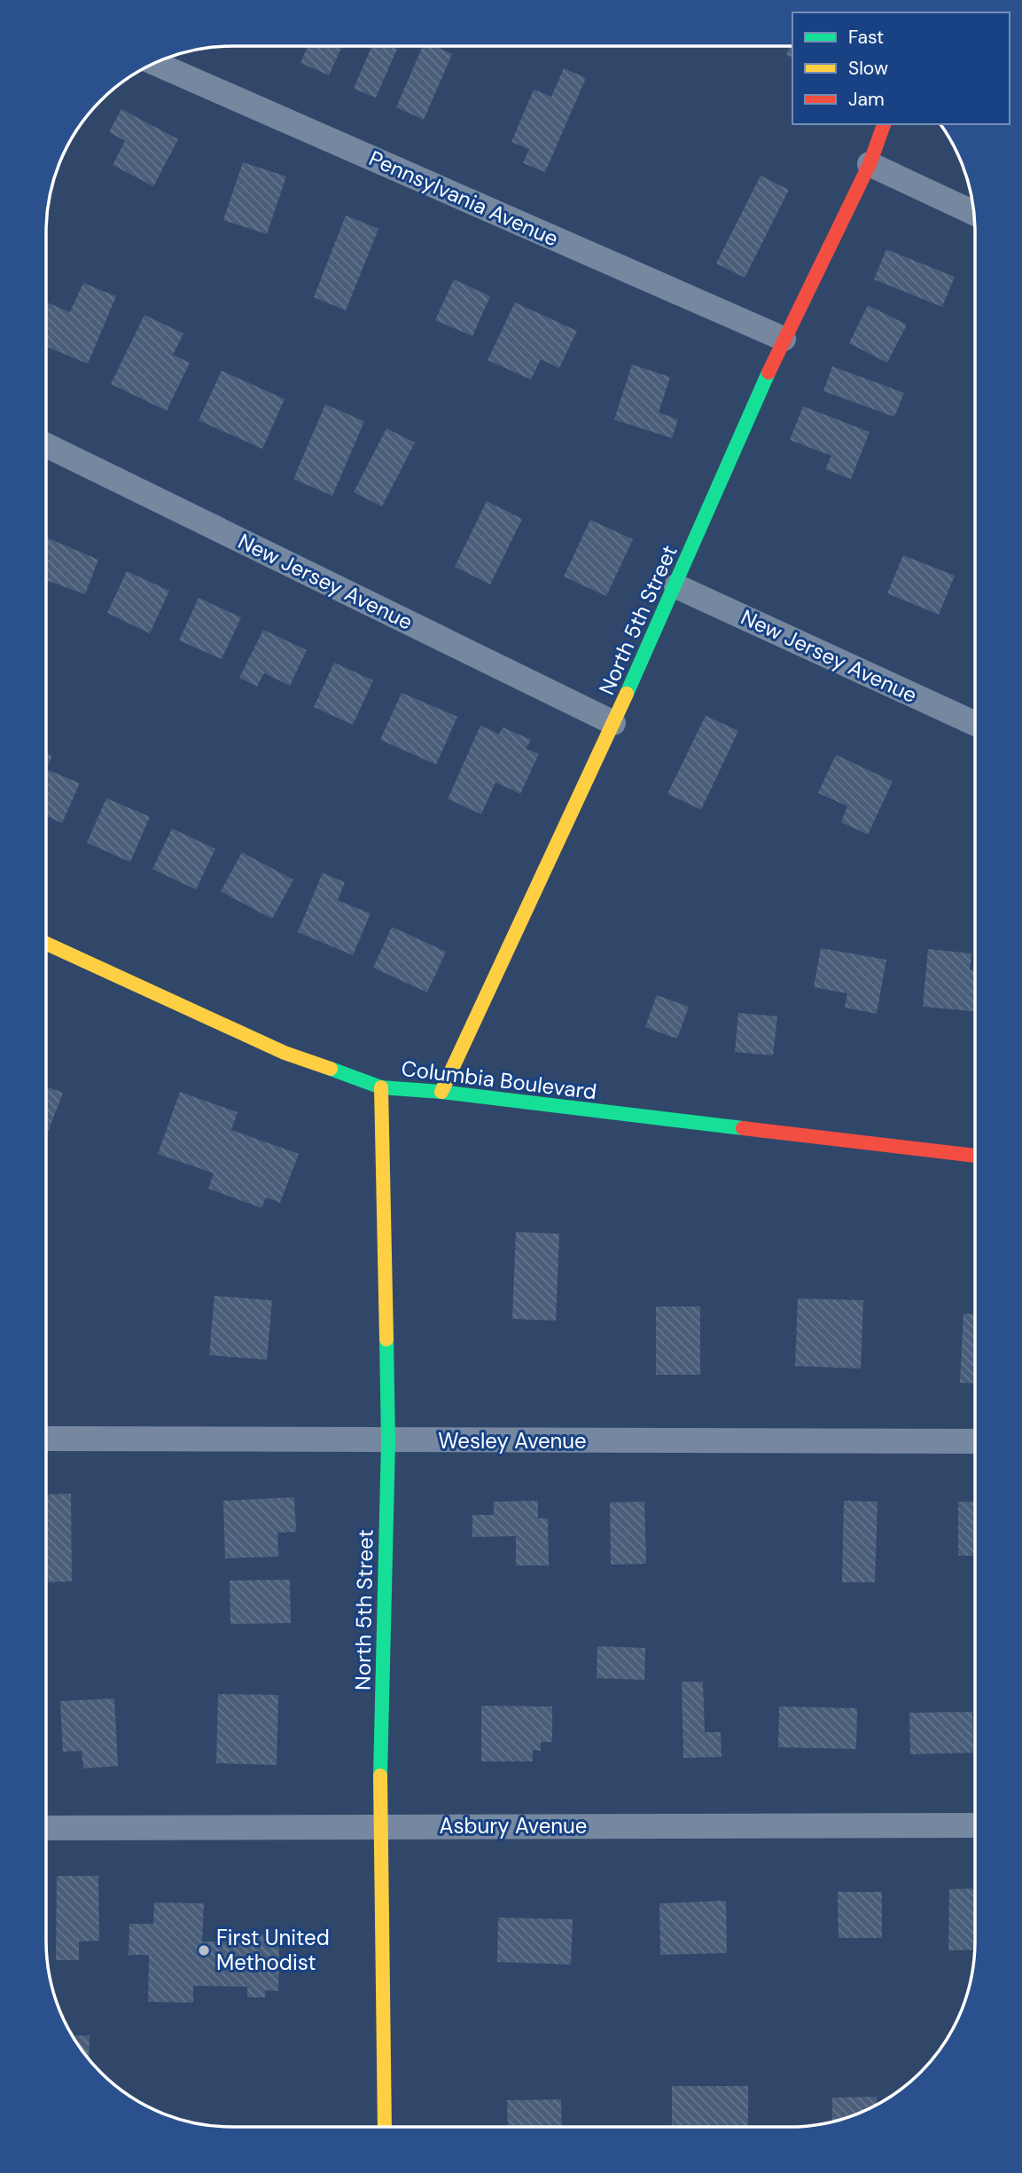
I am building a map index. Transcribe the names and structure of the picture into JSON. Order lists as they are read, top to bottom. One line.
{"streets":{"street":["Pennsylvania Avenue","New Jersey Avenue","North 5th Street","Columbia Boulevard","Wesley Avenue","Asbury Avenue"]},"crossings":[["Pennsylvania Avenue","North 5th Street"],["New Jersey Avenue","North 5th Street"],["North 5th Street","Columbia Boulevard"],["North 5th Street","Wesley Avenue"],["North 5th Street","Asbury Avenue"]],"places":["First United Methodist"],"legend":["Fast","Slow","Jam"]}
